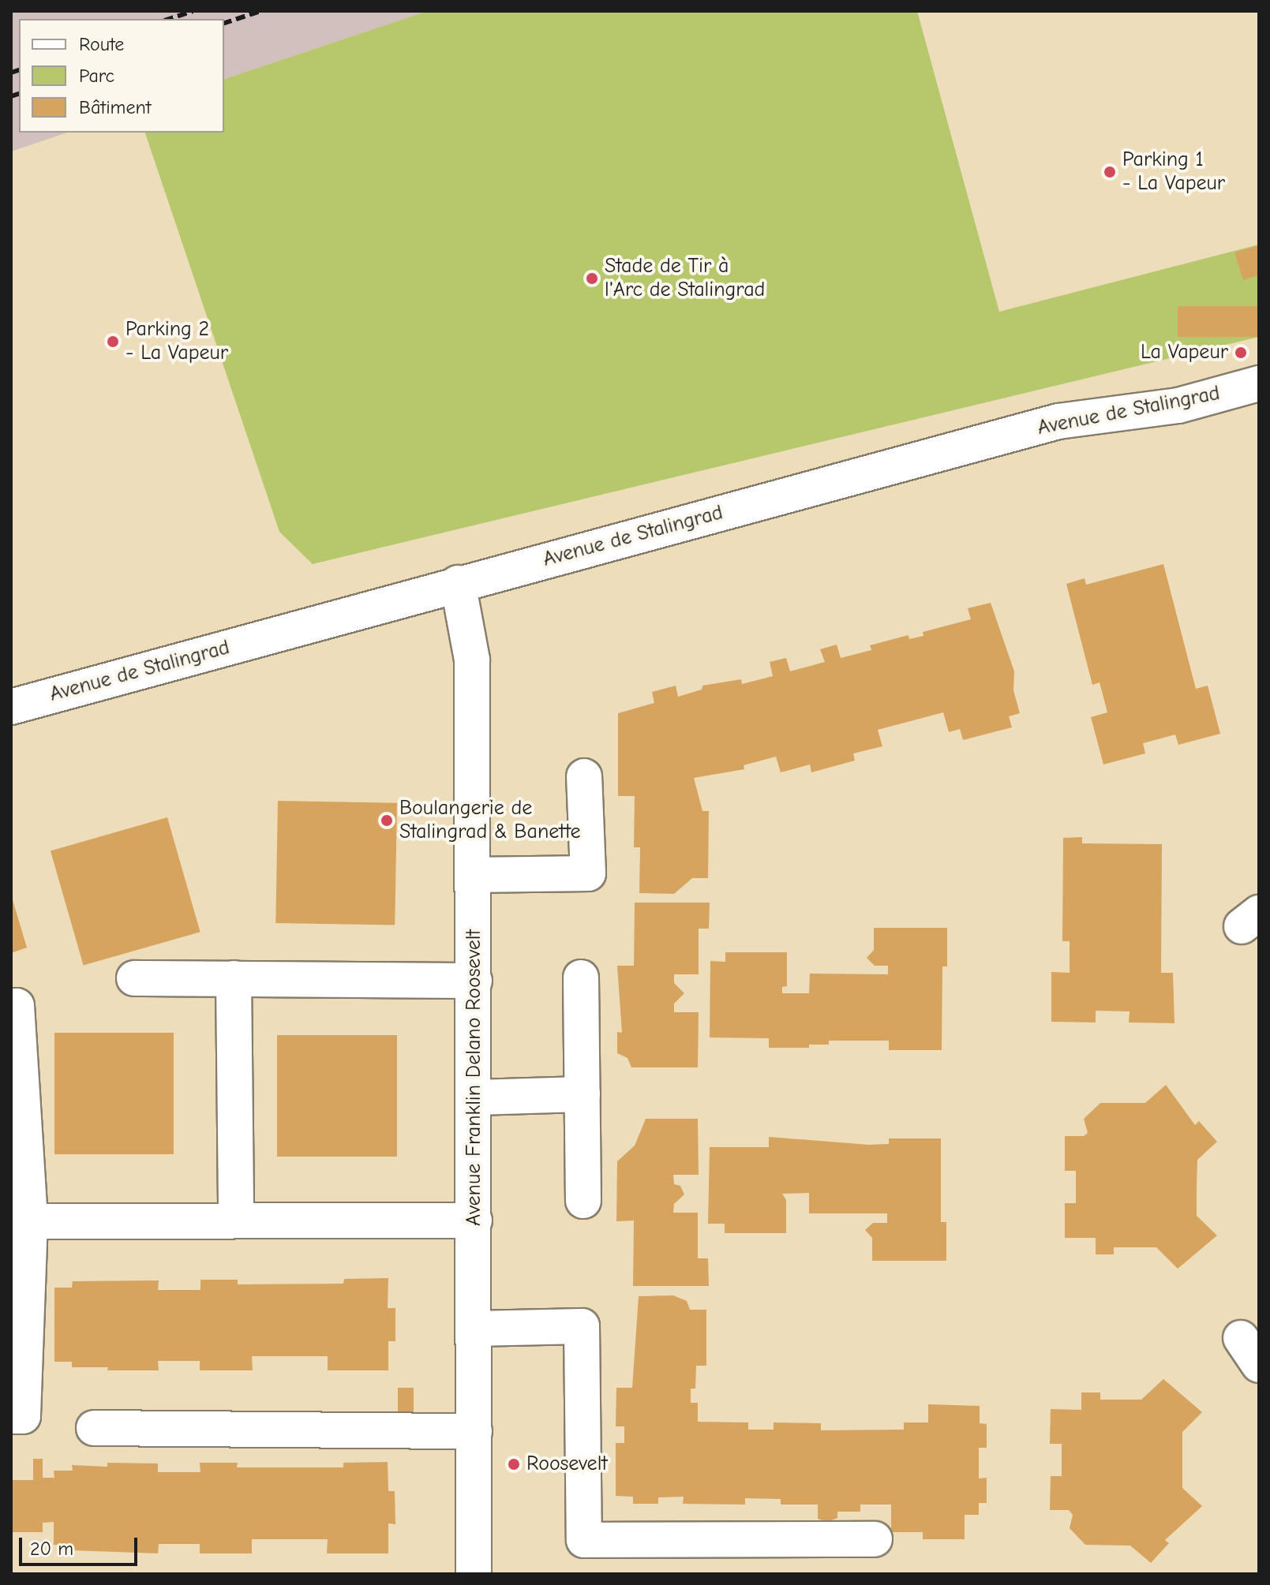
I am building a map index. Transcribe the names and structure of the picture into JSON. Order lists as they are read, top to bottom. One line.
{"streets":{"street":["Avenue de Stalingrad","Avenue Franklin Delano Roosevelt"]},"crossings":[["Avenue de Stalingrad","Avenue Franklin Delano Roosevelt"]],"places":["Parking 1 - La Vapeur","Stade de Tir à l'Arc de Stalingrad","Parking 2 - La Vapeur","La Vapeur","Boulangerie de Stalingrad & Banette","Roosevelt"],"legend":["Route","Parc","Bâtiment"],"scale_bar":"20 m"}
